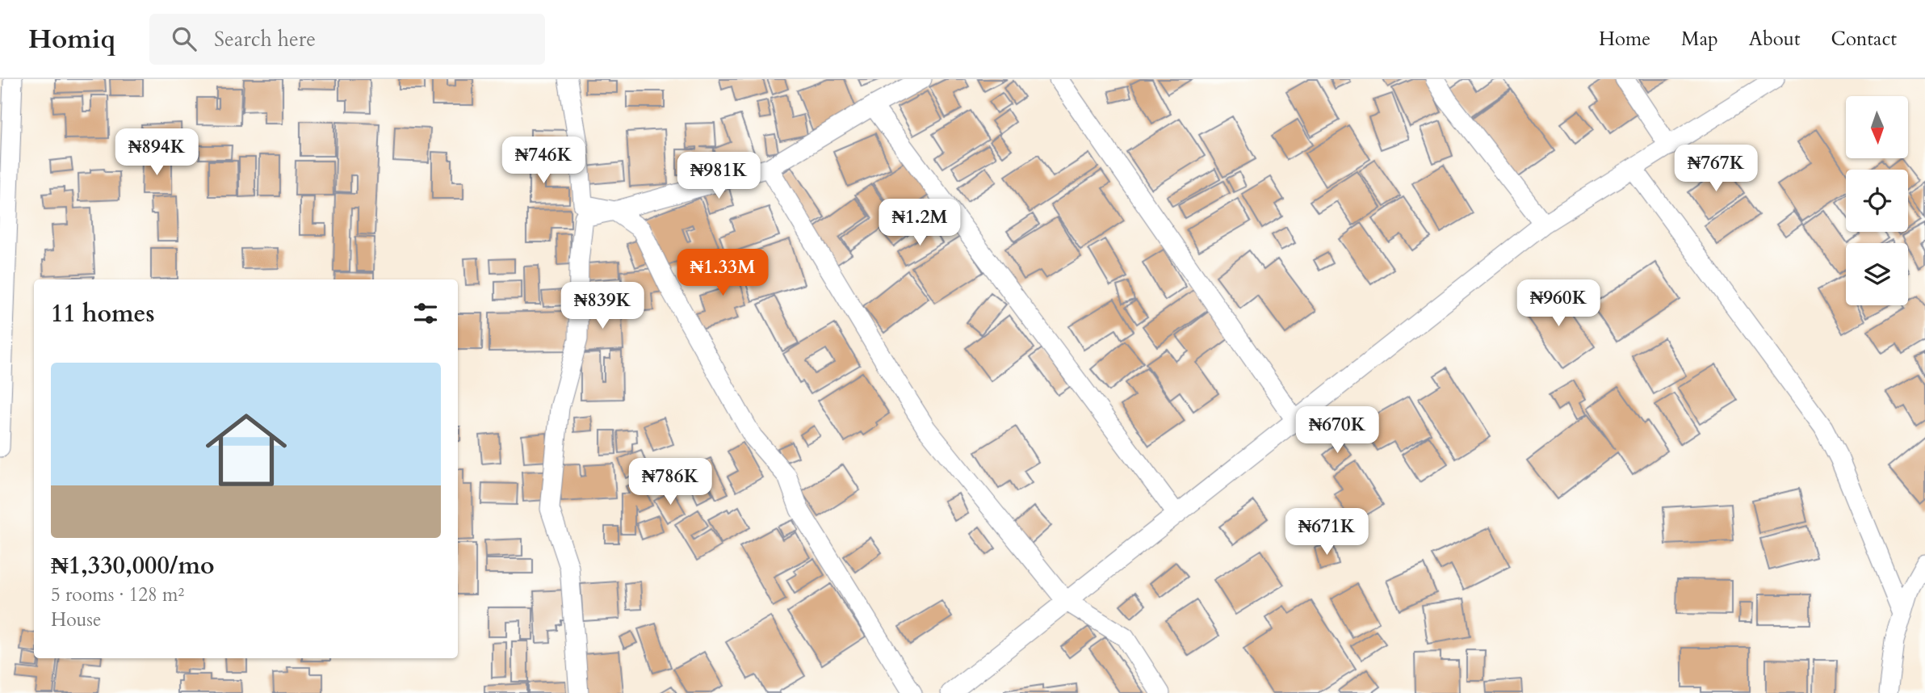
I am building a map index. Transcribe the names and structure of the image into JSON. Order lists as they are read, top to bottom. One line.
{"north":"bottom","page":{"header":"Homiq","search":"Search here","nav":["Home","Map","About","Contact"],"price":["₦894K","₦746K","₦767K","₦981K","₦1.2M","₦1.33M","₦960K","₦839K","₦670K","₦786K","₦671K"],"heading":"11 homes","list":[{"name":"₦1,330,000/mo","note":"5 rooms · 128 m² · House"}]}}
